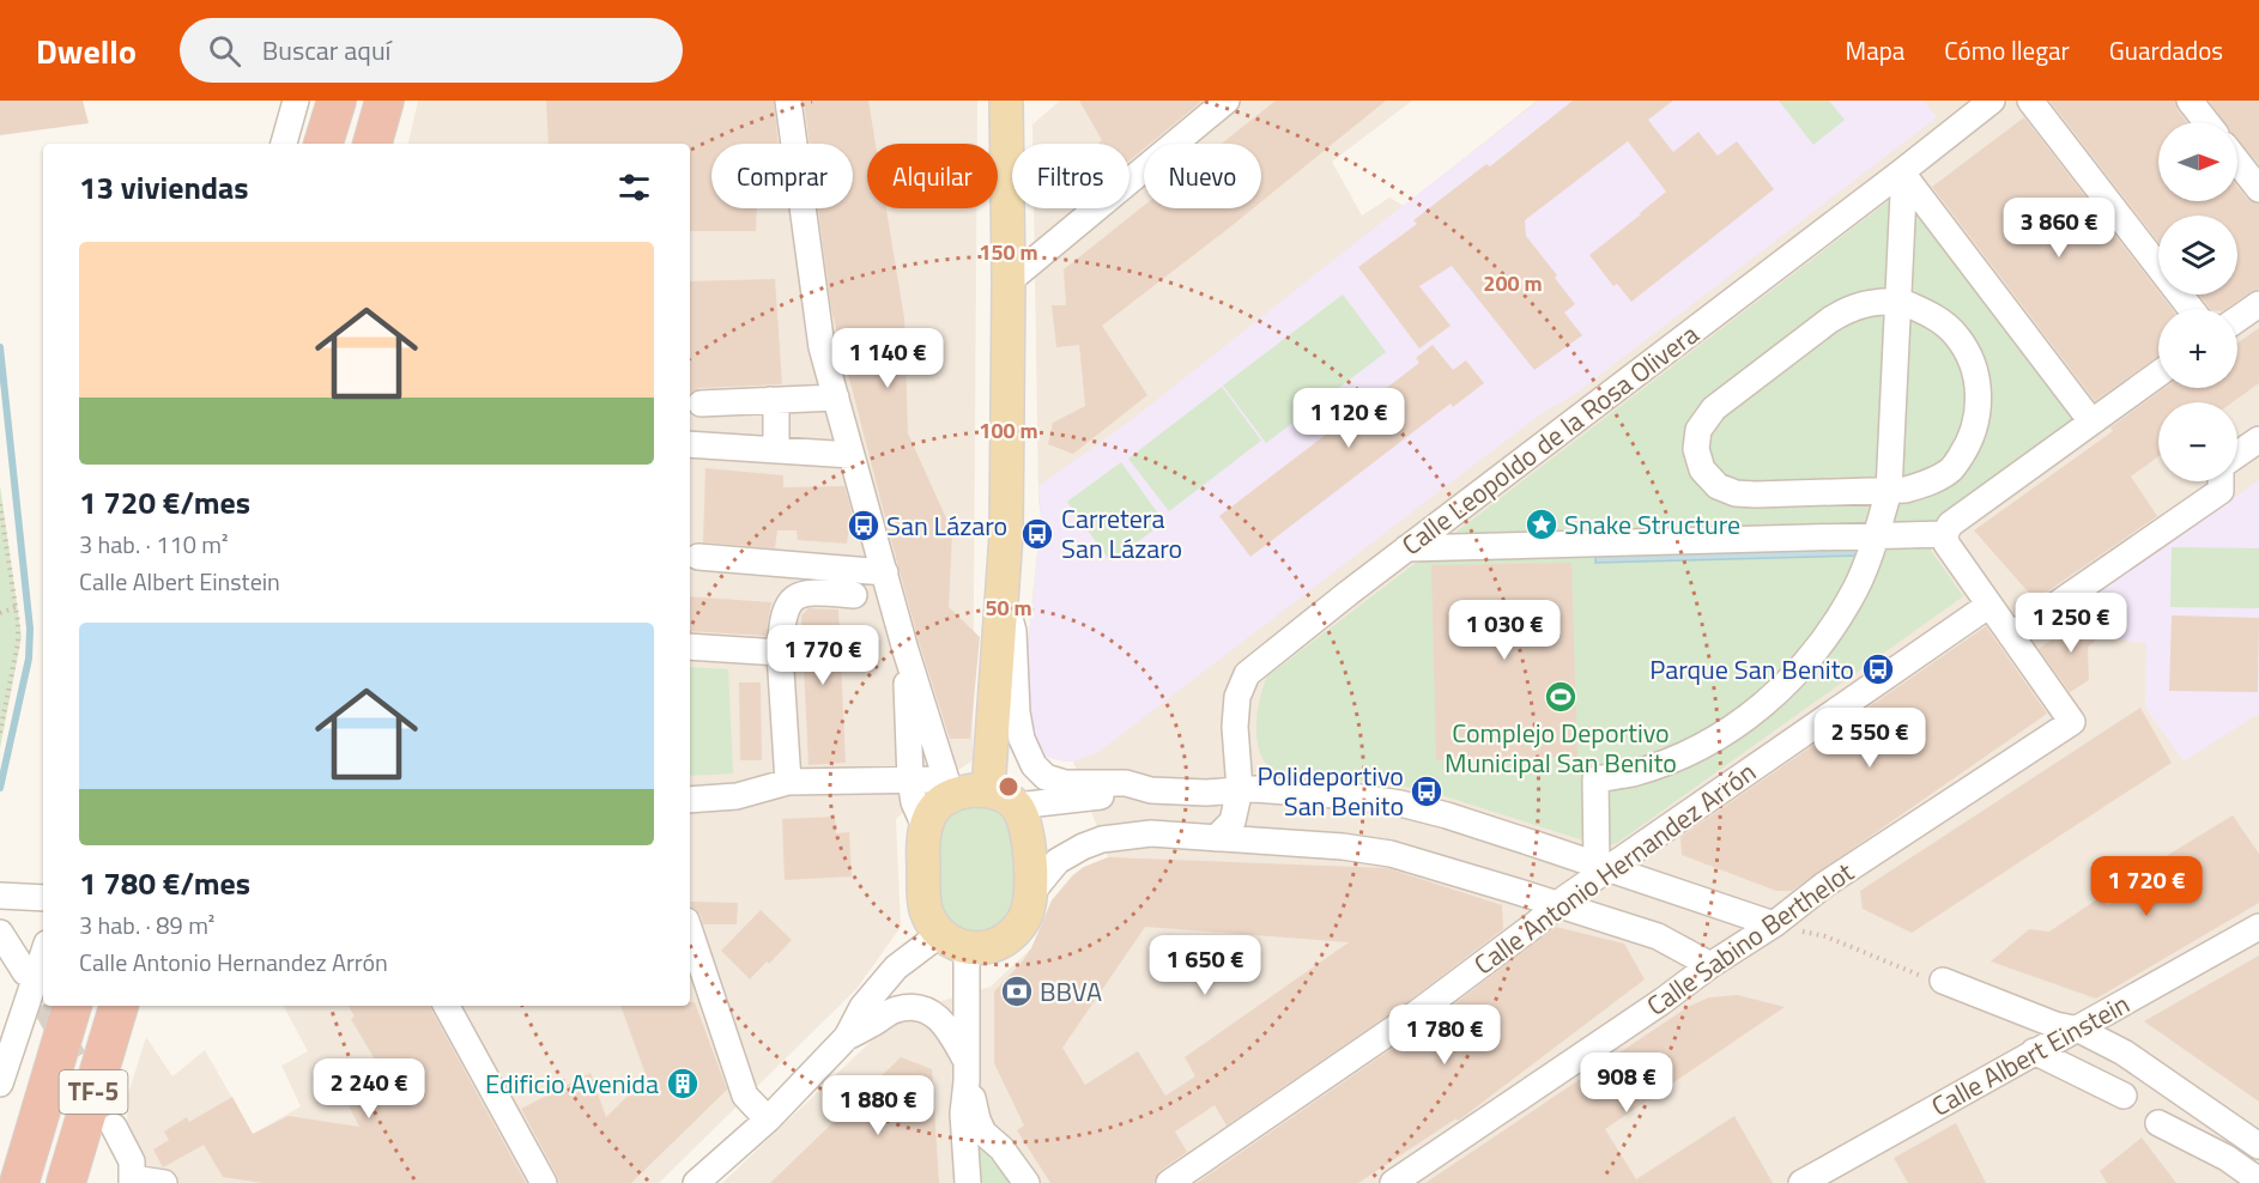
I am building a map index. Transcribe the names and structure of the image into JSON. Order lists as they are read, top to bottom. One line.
{"streets":{"highway":["TF-5"],"street":["Calle Leopoldo de la Rosa Olivera","Calle Antonio Hernandez Arrón","Calle Sabino Berthelot","Calle Albert Einstein"]},"places":{"place":["Snake Structure"],"bus stop":["San Lázaro","Carretera San Lázaro","Parque San Benito","Polideportivo San Benito"],"sports":["Complejo Deportivo Municipal San Benito"],"bank":["BBVA"],"building":["Edificio Avenida"]},"north":"right","page":{"header":"Dwello","search":"Buscar aquí","nav":["Mapa","Cómo llegar","Guardados"],"map_buttons":["+","−"],"chip":["Comprar","Alquilar","Filtros","Nuevo"],"heading":"13 viviendas","price":["3 860 €","1 140 €","1 120 €","1 250 €","1 030 €","1 770 €","2 550 €","1 720 €","1 650 €","1 780 €","908 €","2 240 €","1 880 €"],"list":[{"name":"1 720 €/mes","note":"3 hab. · 110 m² · Calle Albert Einstein"},{"name":"1 780 €/mes","note":"3 hab. · 89 m² · Calle Antonio Hernandez Arrón"}]},"rings":["150 m","200 m","100 m","50 m"]}
